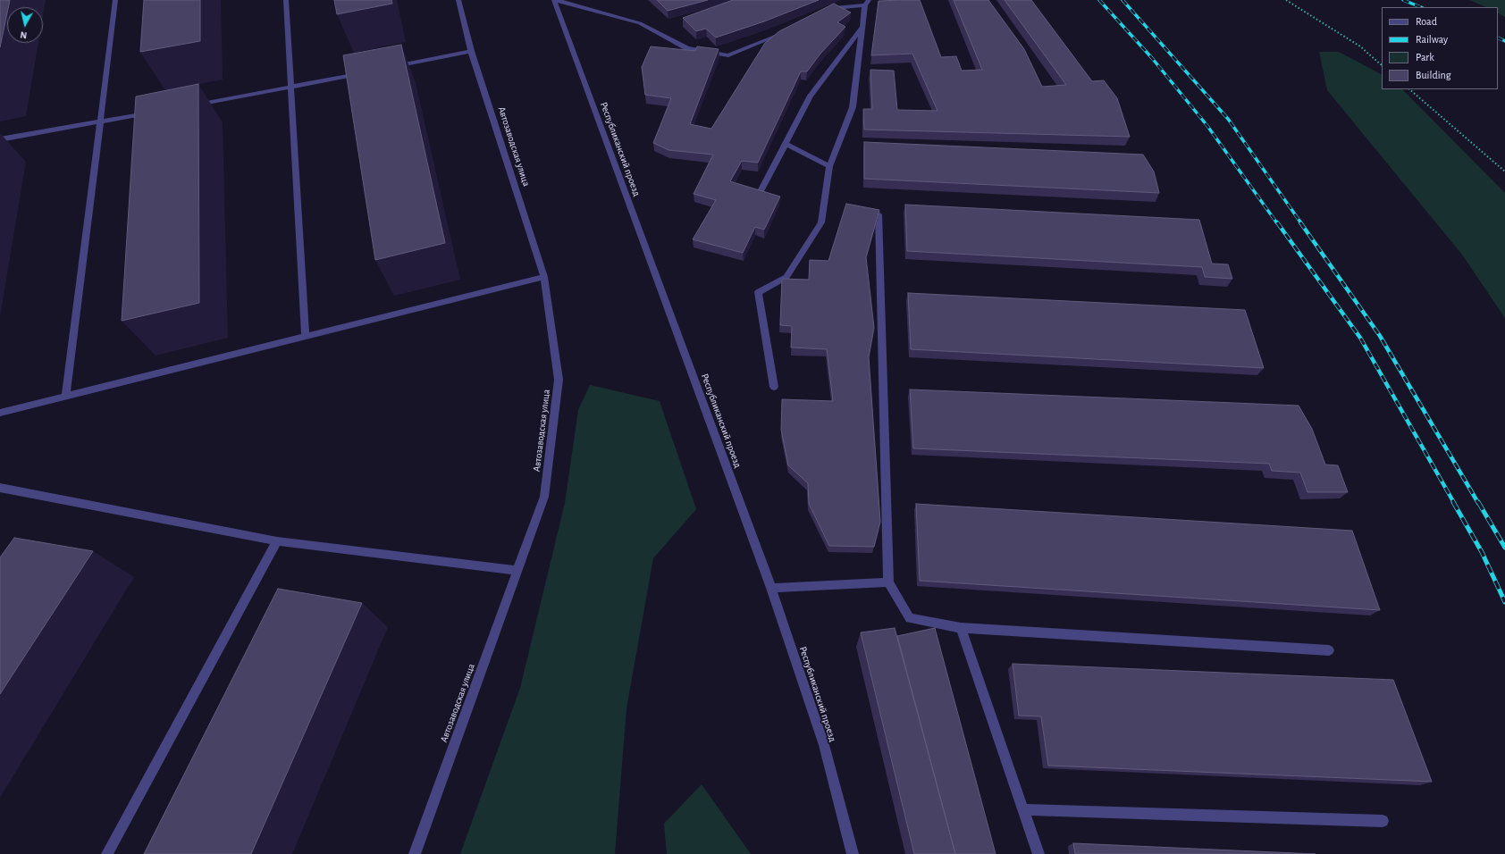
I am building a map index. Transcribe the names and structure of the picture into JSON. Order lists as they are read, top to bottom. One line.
{"streets":{"street":["Автозаводская улица","Республиканский проезд"]},"legend":["Road","Railway","Park","Building"],"north":"bottom"}
